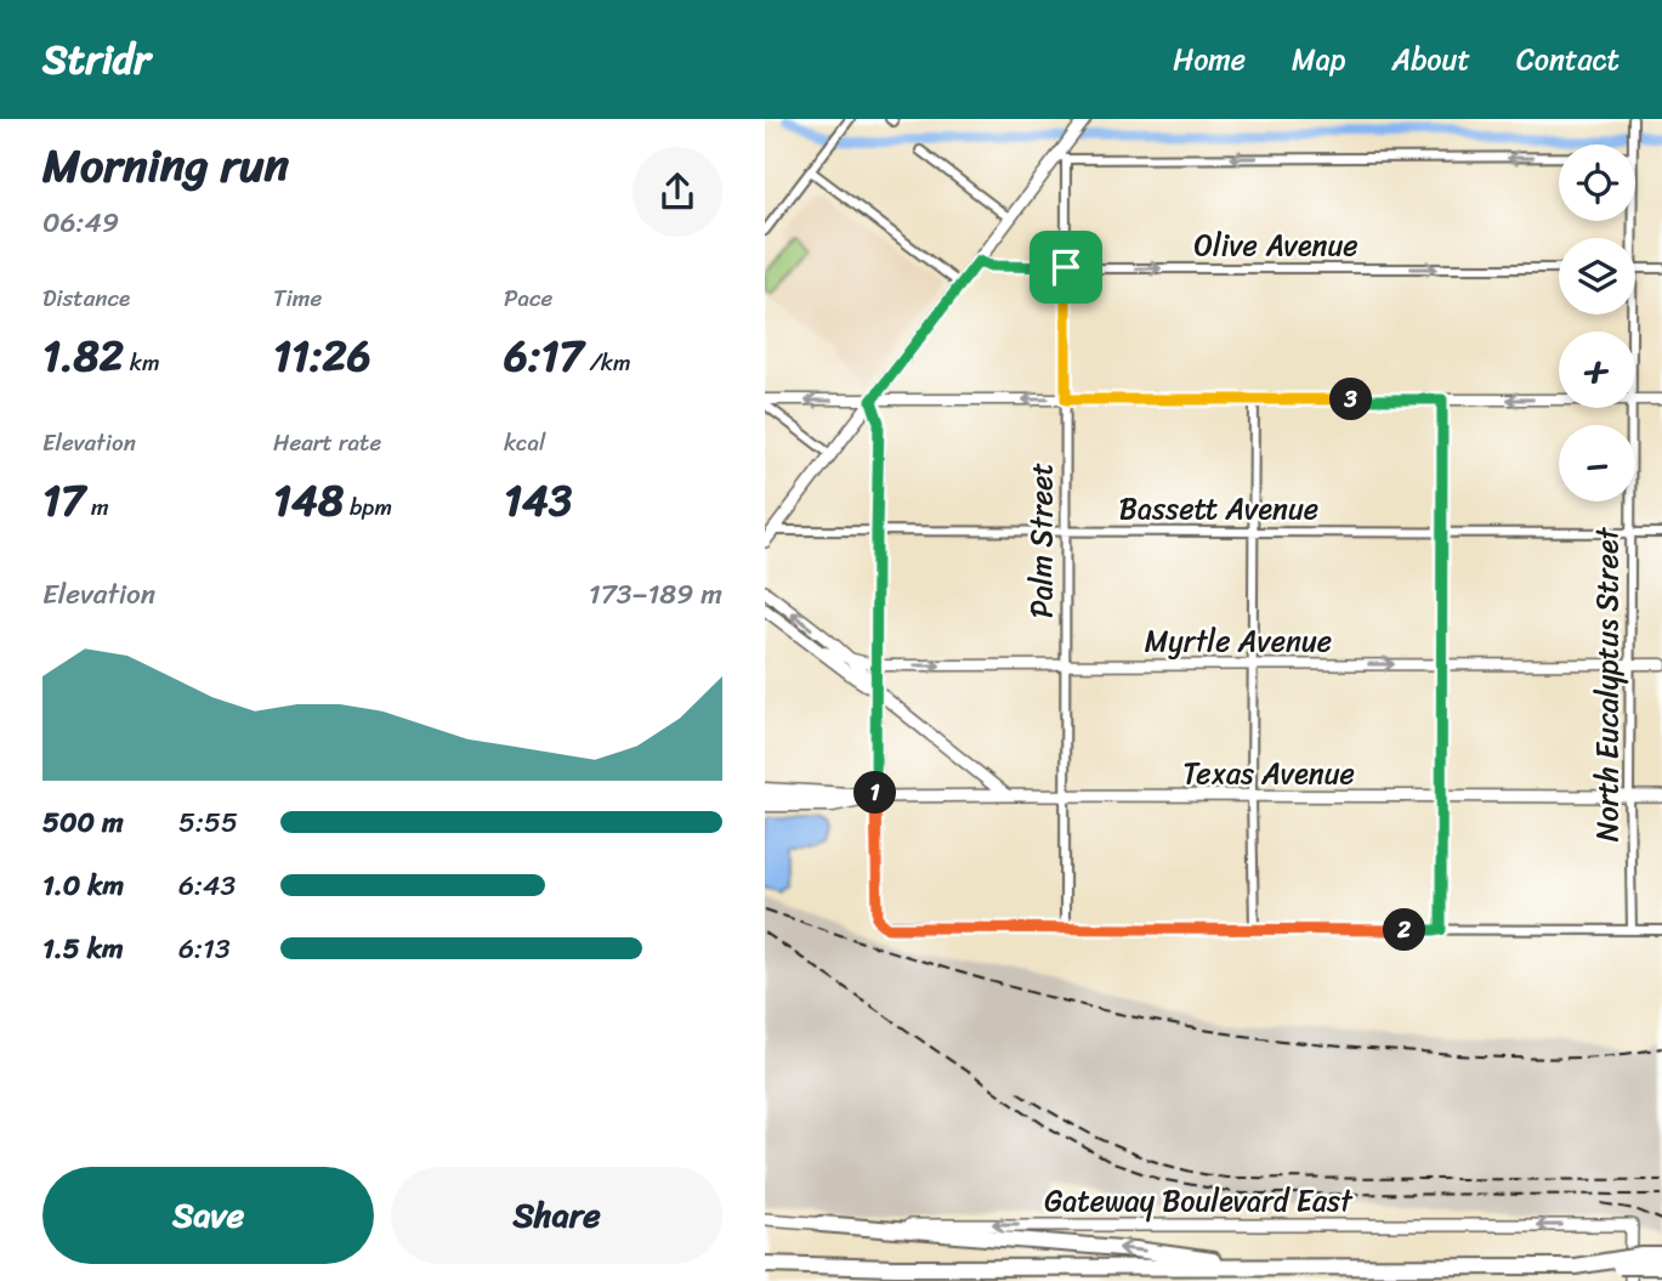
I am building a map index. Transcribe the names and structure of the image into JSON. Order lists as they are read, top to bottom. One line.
{"streets":{"main road":["Texas Avenue","Gateway Boulevard East"],"street":["Olive Avenue","Bassett Avenue","Palm Street","Myrtle Avenue","North Eucalyptus Street"]},"crossings":[["Olive Avenue","Palm Street"],["Bassett Avenue","Palm Street"],["Bassett Avenue","North Eucalyptus Street"],["Palm Street","Myrtle Avenue"],["Palm Street","Texas Avenue"],["Myrtle Avenue","North Eucalyptus Street"],["North Eucalyptus Street","Texas Avenue"]],"one_way":["Olive Avenue","Myrtle Avenue","Gateway Boulevard East"],"page":{"header":"Stridr","nav":["Home","Map","About","Contact"],"heading":["Morning run","06:49"],"map_buttons":["+","−"],"stats":[["Distance","1.82 km"],["Time","11:26"],["Pace","6:17 /km"],["Elevation","17 m"],["Heart rate","148 bpm"],["kcal","143"]],"pins":["3","1","2"],"chart":["Elevation","173–189 m"],"list":[{"name":"500 m","note":"5:55"},{"name":"1.0 km","note":"6:43"},{"name":"1.5 km","note":"6:13"}],"buttons":["Save","Share"]}}
